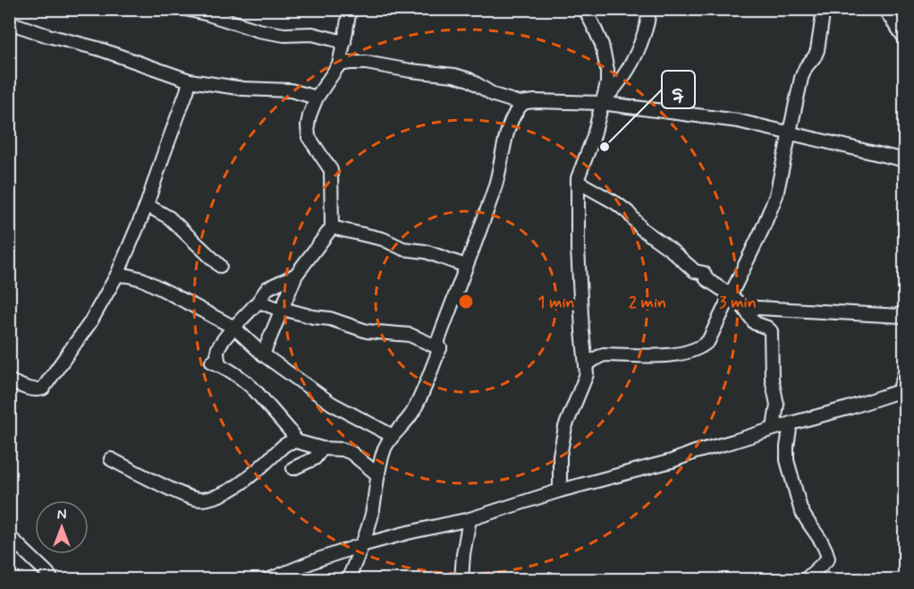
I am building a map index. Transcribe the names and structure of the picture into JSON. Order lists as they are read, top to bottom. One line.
{"places":["q"],"north":"top","rings":["1 min","2 min","3 min"]}
